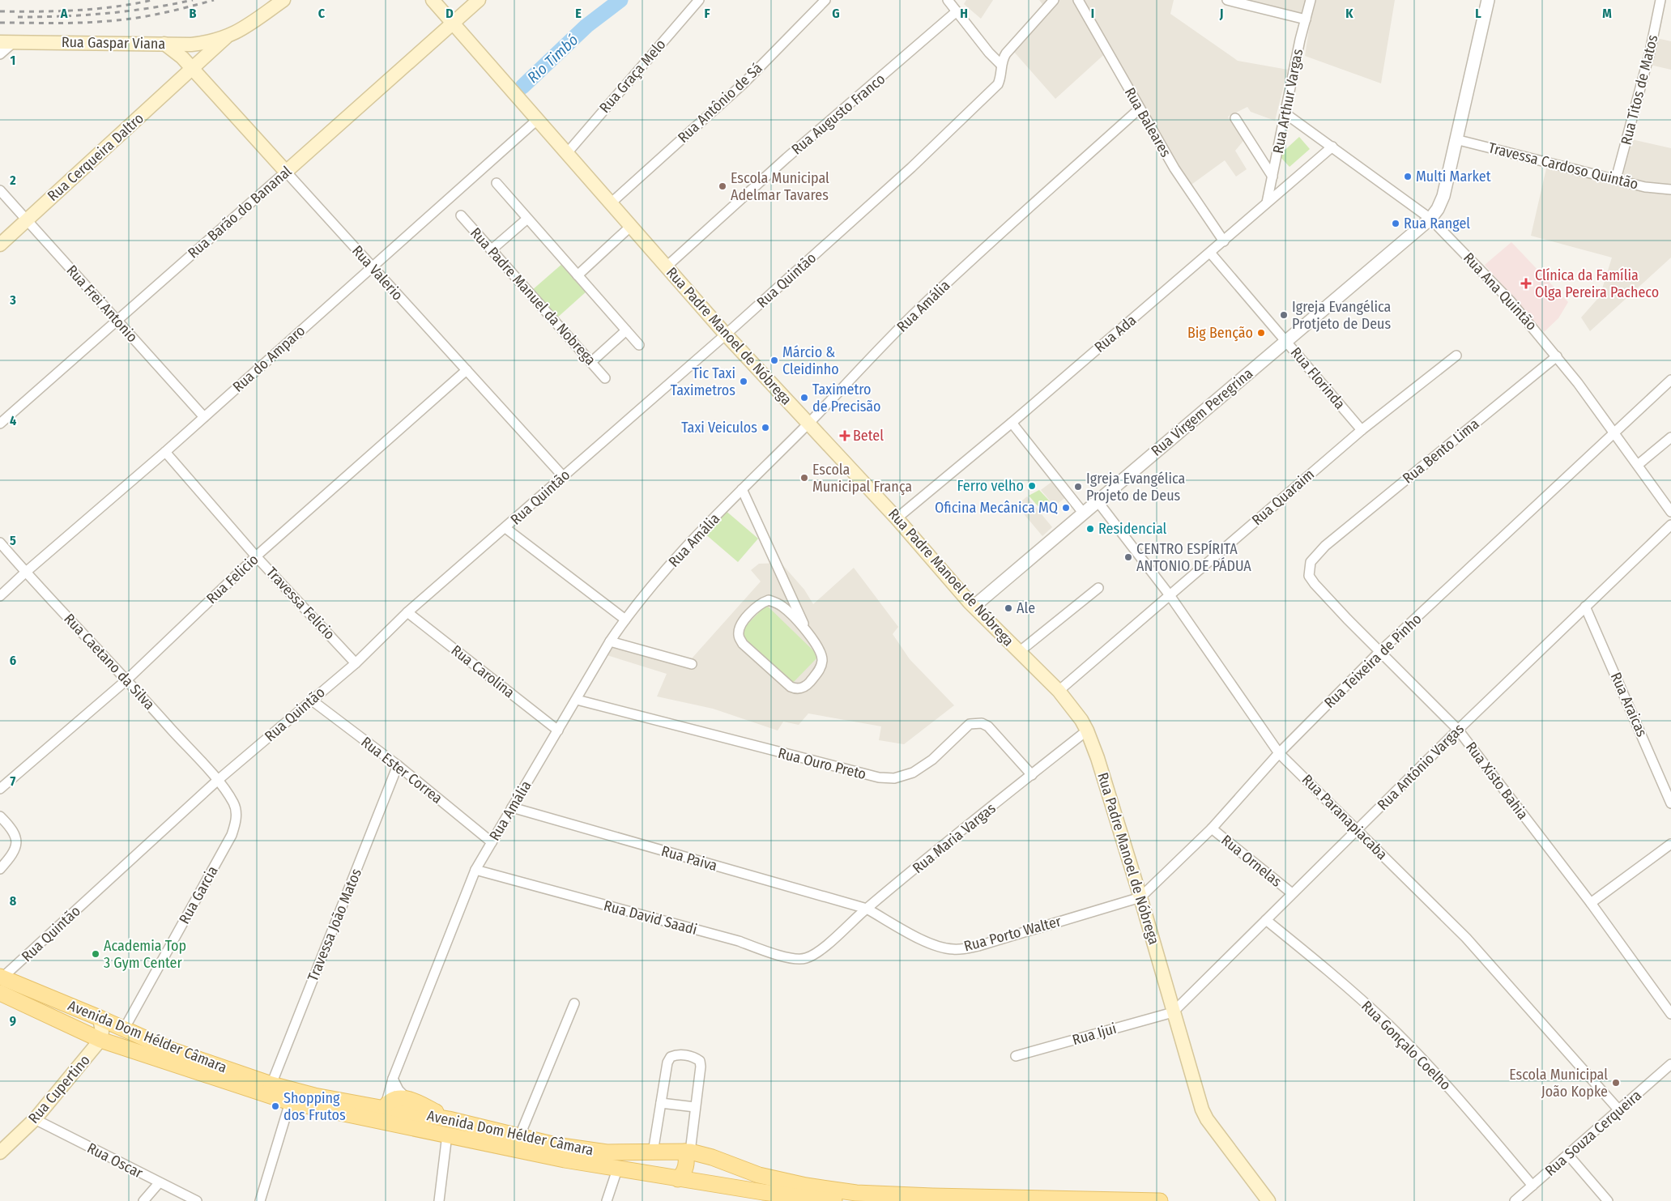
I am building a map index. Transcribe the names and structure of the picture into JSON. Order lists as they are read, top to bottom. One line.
{"streets":{"main road":["Rua Gaspar Viana","Rua Cerqueira Daltro","Rua Barão do Bananal","Rua Valerio","Rua Padre Manoel de Nóbrega","Avenida Dom Hélder Câmara","Rua Cupertino"],"street":["Rua Graça Melo","Rua Titos de Matos","Rua Arthur Vargas","Rua Antônio de Sá","Rua Augusto Franco","Rua Baleares","Travessa Cardoso Quintão","Rua Quintão","Rua Ana Quintão","Rua Padre Manuel da Nobrega","Rua Frei Antonio","Rua Amália","Rua Ada","Rua do Amparo","Rua Florinda","Rua Virgem Peregrina","Rua Bento Lima","Rua Quaraim","Rua Felicio","Travessa Felicio","Rua Teixeira de Pinho","Rua Caetano da Silva","Rua Carolina","Rua Araicas","Rua Ouro Preto","Rua Antônio Vargas","Rua Ester Correa","Rua Xisto Bahia","Rua Paranapiacaba","Rua Maria Vargas","Rua Paiva","Rua Ornelas","Rua Garcia","Rua David Saadi","Travessa João Matos","Rua Porto Walter","Rua Ijui","Rua Gonçalo Coelho","Rua Souza Cerqueira","Rua Oscar"]},"crossings":[["Rua Gaspar Viana","Rua Cerqueira Daltro"],["Rua Graça Melo","Rua Padre Manoel de Nóbrega"],["Rua Titos de Matos","Travessa Cardoso Quintão"],["Rua Arthur Vargas","Rua Ana Quintão"],["Rua Arthur Vargas","Rua Ada"],["Rua Antônio de Sá","Rua Padre Manoel de Nóbrega"],["Rua Augusto Franco","Rua Padre Manoel de Nóbrega"],["Rua Baleares","Rua Amália"],["Rua Baleares","Rua Ada"],["Rua Cerqueira Daltro","Rua Valerio"],["Rua Cerqueira Daltro","Rua Frei Antonio"],["Travessa Cardoso Quintão","Rua Virgem Peregrina"],["Rua Barão do Bananal","Rua Valerio"],["Rua Barão do Bananal","Rua Frei Antonio"],["Rua Barão do Bananal","Rua Padre Manoel de Nóbrega"],["Rua Valerio","Rua Quintão"],["Rua Valerio","Rua do Amparo"],["Rua Valerio","Rua Felicio"],["Rua Quintão","Rua Padre Manoel de Nóbrega"],["Rua Quintão","Travessa Felicio"],["Rua Quintão","Rua Caetano da Silva"],["Rua Quintão","Rua Carolina"],["Rua Quintão","Rua Ester Correa"],["Rua Quintão","Rua Garcia"],["Rua Quintão","Avenida Dom Hélder Câmara"],["Rua Ana Quintão","Rua Ada"],["Rua Ana Quintão","Rua Virgem Peregrina"],["Rua Ana Quintão","Rua Bento Lima"],["Rua Ana Quintão","Rua Teixeira de Pinho"],["Rua Frei Antonio","Rua do Amparo"],["Rua Amália","Rua Padre Manoel de Nóbrega"],["Rua Amália","Rua Carolina"],["Rua Amália","Rua Ouro Preto"],["Rua Amália","Rua Ester Correa"],["Rua Amália","Rua Paiva"],["Rua Amália","Rua David Saadi"],["Rua Amália","Avenida Dom Hélder Câmara"],["Rua Ada","Rua Padre Manoel de Nóbrega"],["Rua Ada","Rua Florinda"],["Rua Padre Manoel de Nóbrega","Rua do Amparo"],["Rua Padre Manoel de Nóbrega","Rua Virgem Peregrina"],["Rua Padre Manoel de Nóbrega","Rua Quaraim"],["Rua Padre Manoel de Nóbrega","Rua Teixeira de Pinho"],["Rua Padre Manoel de Nóbrega","Rua Antônio Vargas"],["Rua Padre Manoel de Nóbrega","Rua Maria Vargas"],["Rua Padre Manoel de Nóbrega","Rua Porto Walter"],["Rua Padre Manoel de Nóbrega","Rua Ijui"],["Rua do Amparo","Travessa Felicio"],["Rua do Amparo","Rua Caetano da Silva"],["Rua Florinda","Rua Virgem Peregrina"],["Rua Florinda","Rua Quaraim"],["Rua Virgem Peregrina","Rua Paranapiacaba"],["Rua Bento Lima","Rua Xisto Bahia"],["Rua Quaraim","Rua Paranapiacaba"],["Rua Felicio","Travessa Felicio"],["Rua Felicio","Rua Caetano da Silva"],["Rua Teixeira de Pinho","Rua Xisto Bahia"],["Rua Teixeira de Pinho","Rua Paranapiacaba"],["Rua Teixeira de Pinho","Rua Ornelas"],["Rua Teixeira de Pinho","Rua Porto Walter"],["Rua Caetano da Silva","Rua Garcia"],["Rua Araicas","Rua Antônio Vargas"],["Rua Ouro Preto","Rua Maria Vargas"],["Rua Antônio Vargas","Rua Xisto Bahia"],["Rua Antônio Vargas","Rua Paranapiacaba"],["Rua Antônio Vargas","Rua Ornelas"],["Rua Antônio Vargas","Rua Ijui"],["Rua Antônio Vargas","Rua Gonçalo Coelho"],["Rua Ester Correa","Travessa João Matos"],["Rua Paranapiacaba","Rua Souza Cerqueira"],["Rua Maria Vargas","Rua Paiva"],["Rua Maria Vargas","Rua David Saadi"],["Rua Maria Vargas","Rua Porto Walter"],["Rua Paiva","Rua Porto Walter"],["Rua Garcia","Avenida Dom Hélder Câmara"],["Travessa João Matos","Avenida Dom Hélder Câmara"],["Avenida Dom Hélder Câmara","Rua Cupertino"],["Rua Gonçalo Coelho","Rua Souza Cerqueira"],["Rua Cupertino","Rua Oscar"]],"water":["Rio Timbó"],"places":{"other":["Multi Market","Escola Municipal Adelmar Tavares","Rua Rangel","Igreja Evangélica Protjeto de Deus","Big Benção","Márcio & Cleidinho","Tic Taxi Taximetros","Taximetro de Precisão","Taxi Veiculos","Escola Municipal França","Ferro velho","Igreja Evangélica Projeto de Deus","Oficina Mecânica MQ","Residencial","CENTRO ESPÍRITA ANTONIO DE PÁDUA","Ale","Academia Top 3 Gym Center","Escola Municipal João Kopke","Shopping dos Frutos"],"health":["Clínica da Família Olga Pereira Pacheco","Betel"]},"grid":{"columns":["A","B","C","D","E","F","G","H","I","J","K","L","M"],"rows":["1","2","3","4","5","6","7","8","9"]}}
